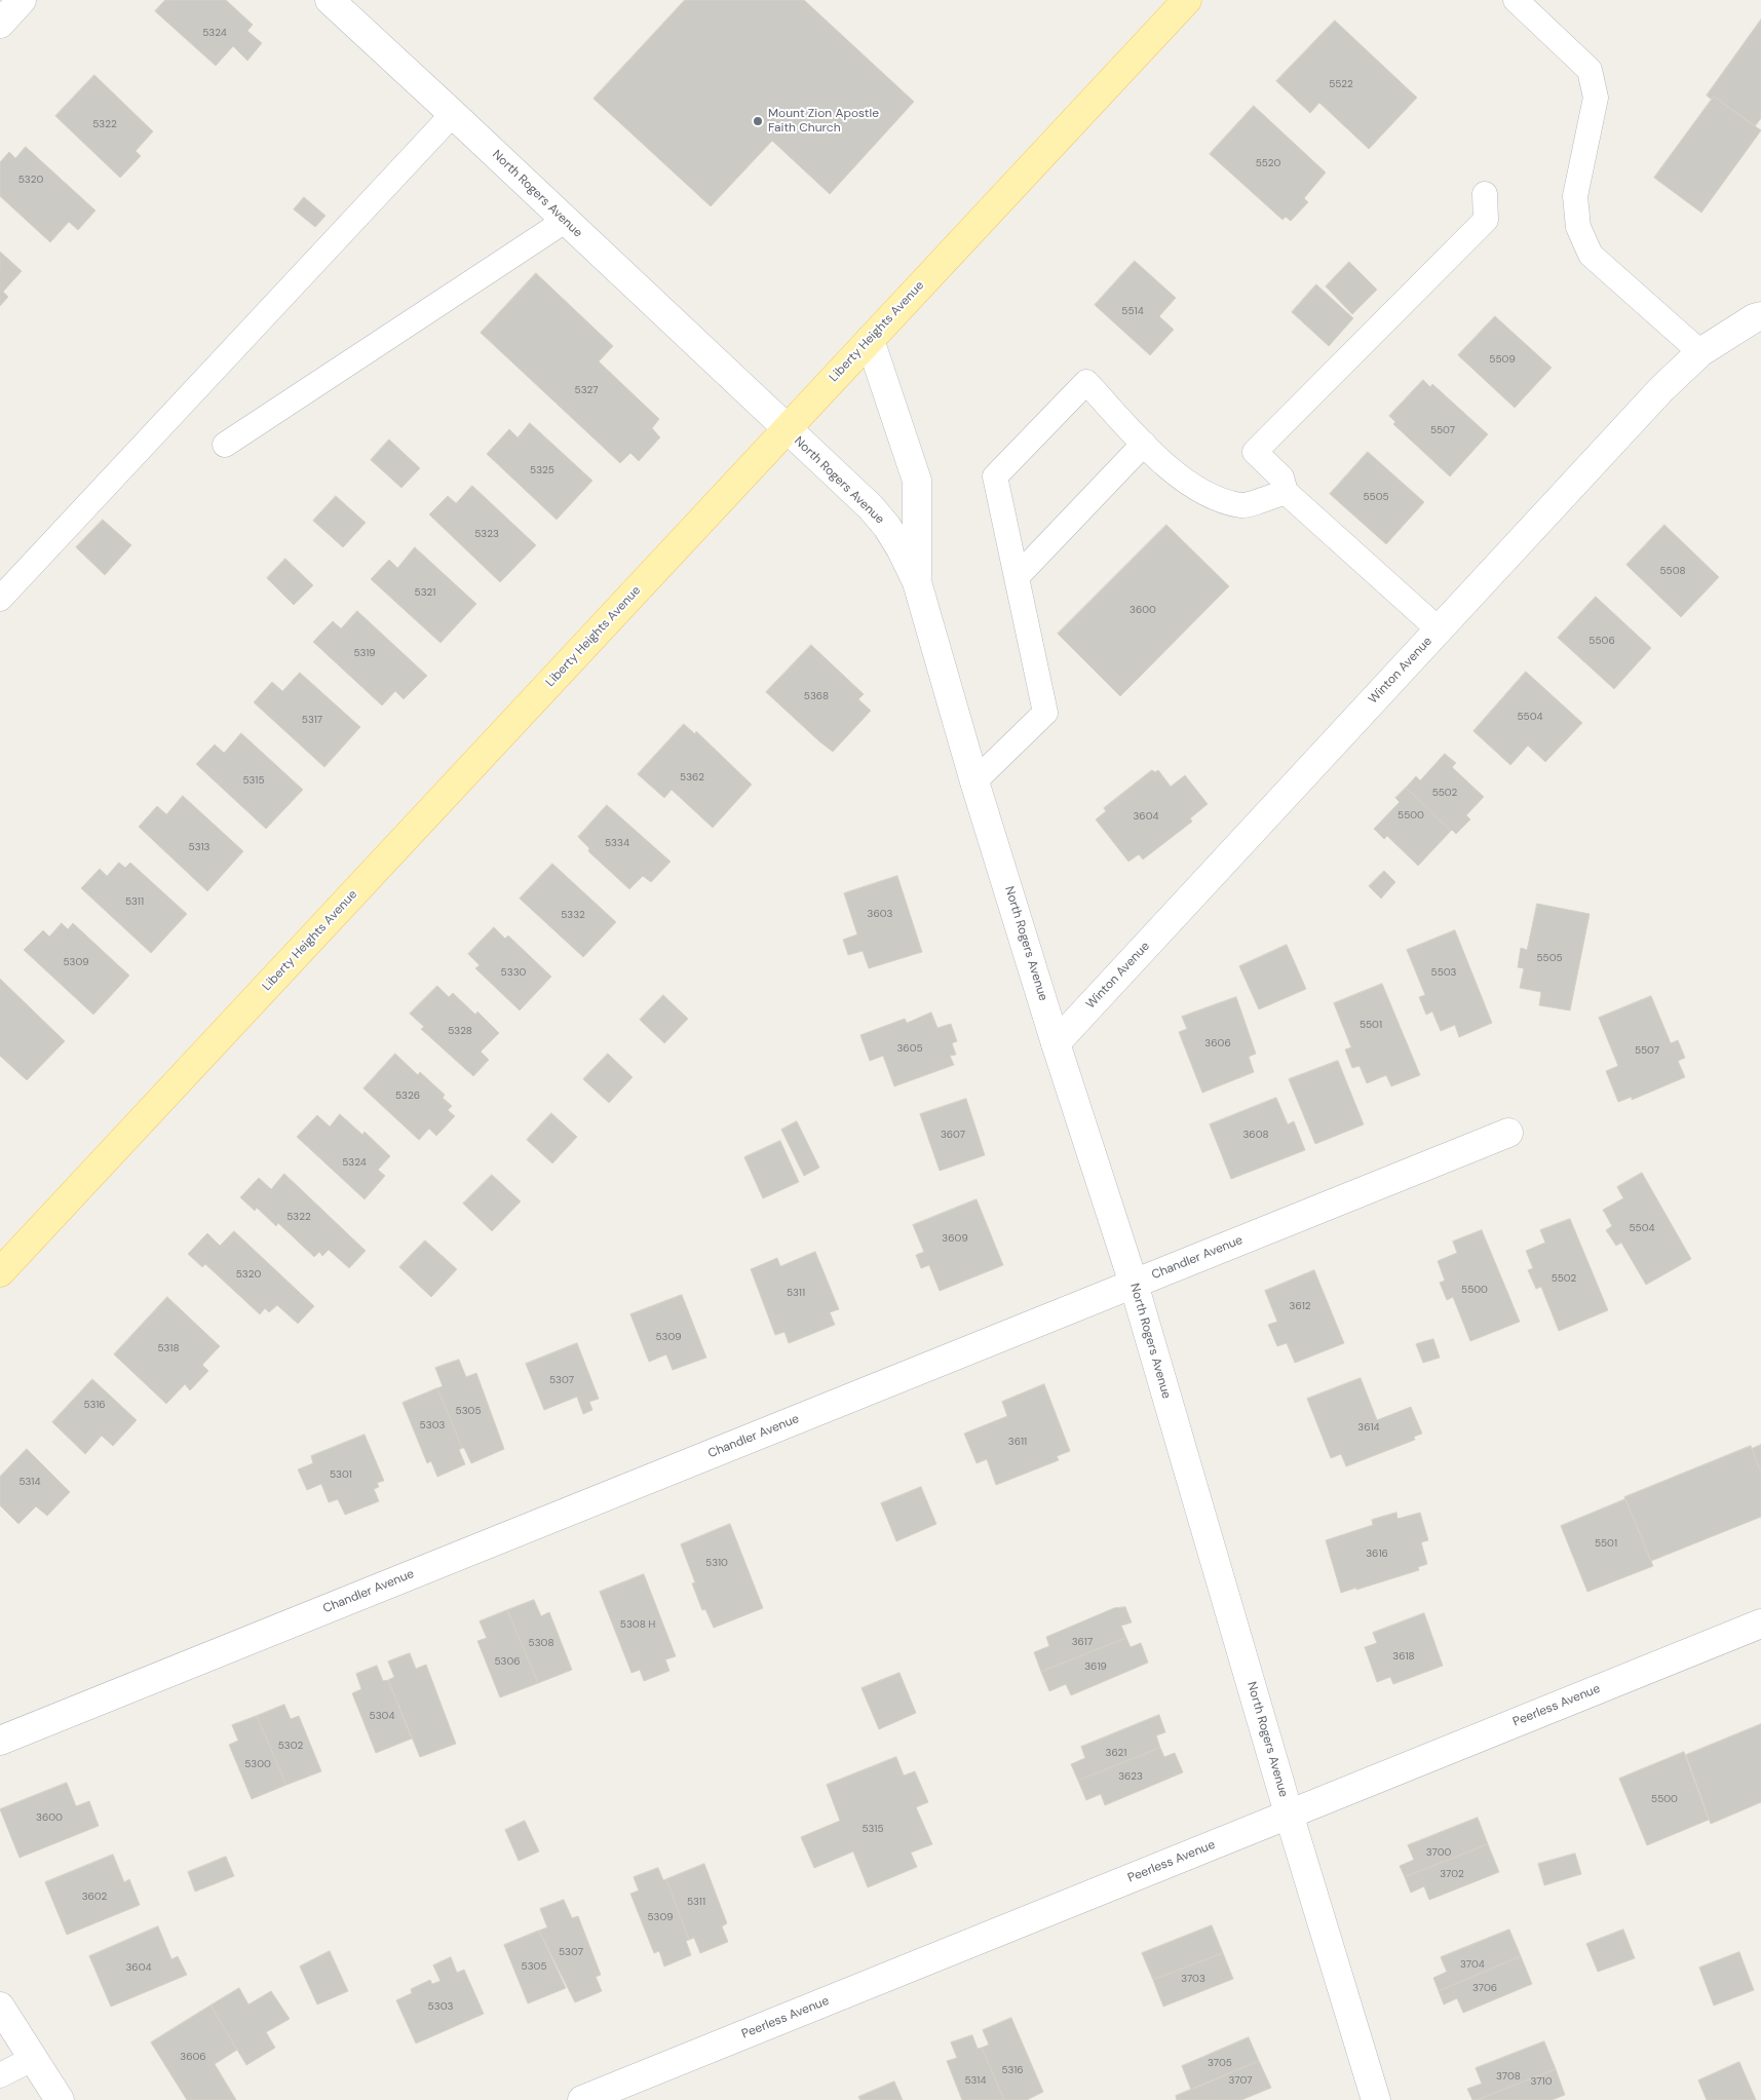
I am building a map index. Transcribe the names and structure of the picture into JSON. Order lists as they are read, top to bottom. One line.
{"streets":{"main road":["Liberty Heights Avenue"],"street":["North Rogers Avenue","Winton Avenue","Chandler Avenue","Peerless Avenue"]},"crossings":[["North Rogers Avenue","Liberty Heights Avenue"],["North Rogers Avenue","Winton Avenue"],["North Rogers Avenue","Chandler Avenue"],["North Rogers Avenue","Peerless Avenue"]],"places":["Mount Zion Apostle Faith Church"],"house_numbers":["5324","5522","5322","5520","5320","5514","5509","5327","5507","5325","5505","5323","5508","5321","3600","5506","5319","5368","5504","5317","5362","5315","5502","5500","3604","5334","5313","5311","3603","5332","5505","5309","5330","5503","5501","5328","3606","3605","5507","5326","3607","3608","5324","5322","5504","3609","5320","5502","5500","5311","3612","5309","5318","5307","5316","5305","5303","3614","3611","5301","5314","5501","3616","5310","5308 H","3617","5308","3618","5306","3619","5304","5302","3621","5300","3623","5500","3600","5315","3700","3702","3602","5311","5309","5307","3704","5305","3604","3703","3706","5303","3606","3705","5316","3708","5314","3707","3710"]}
